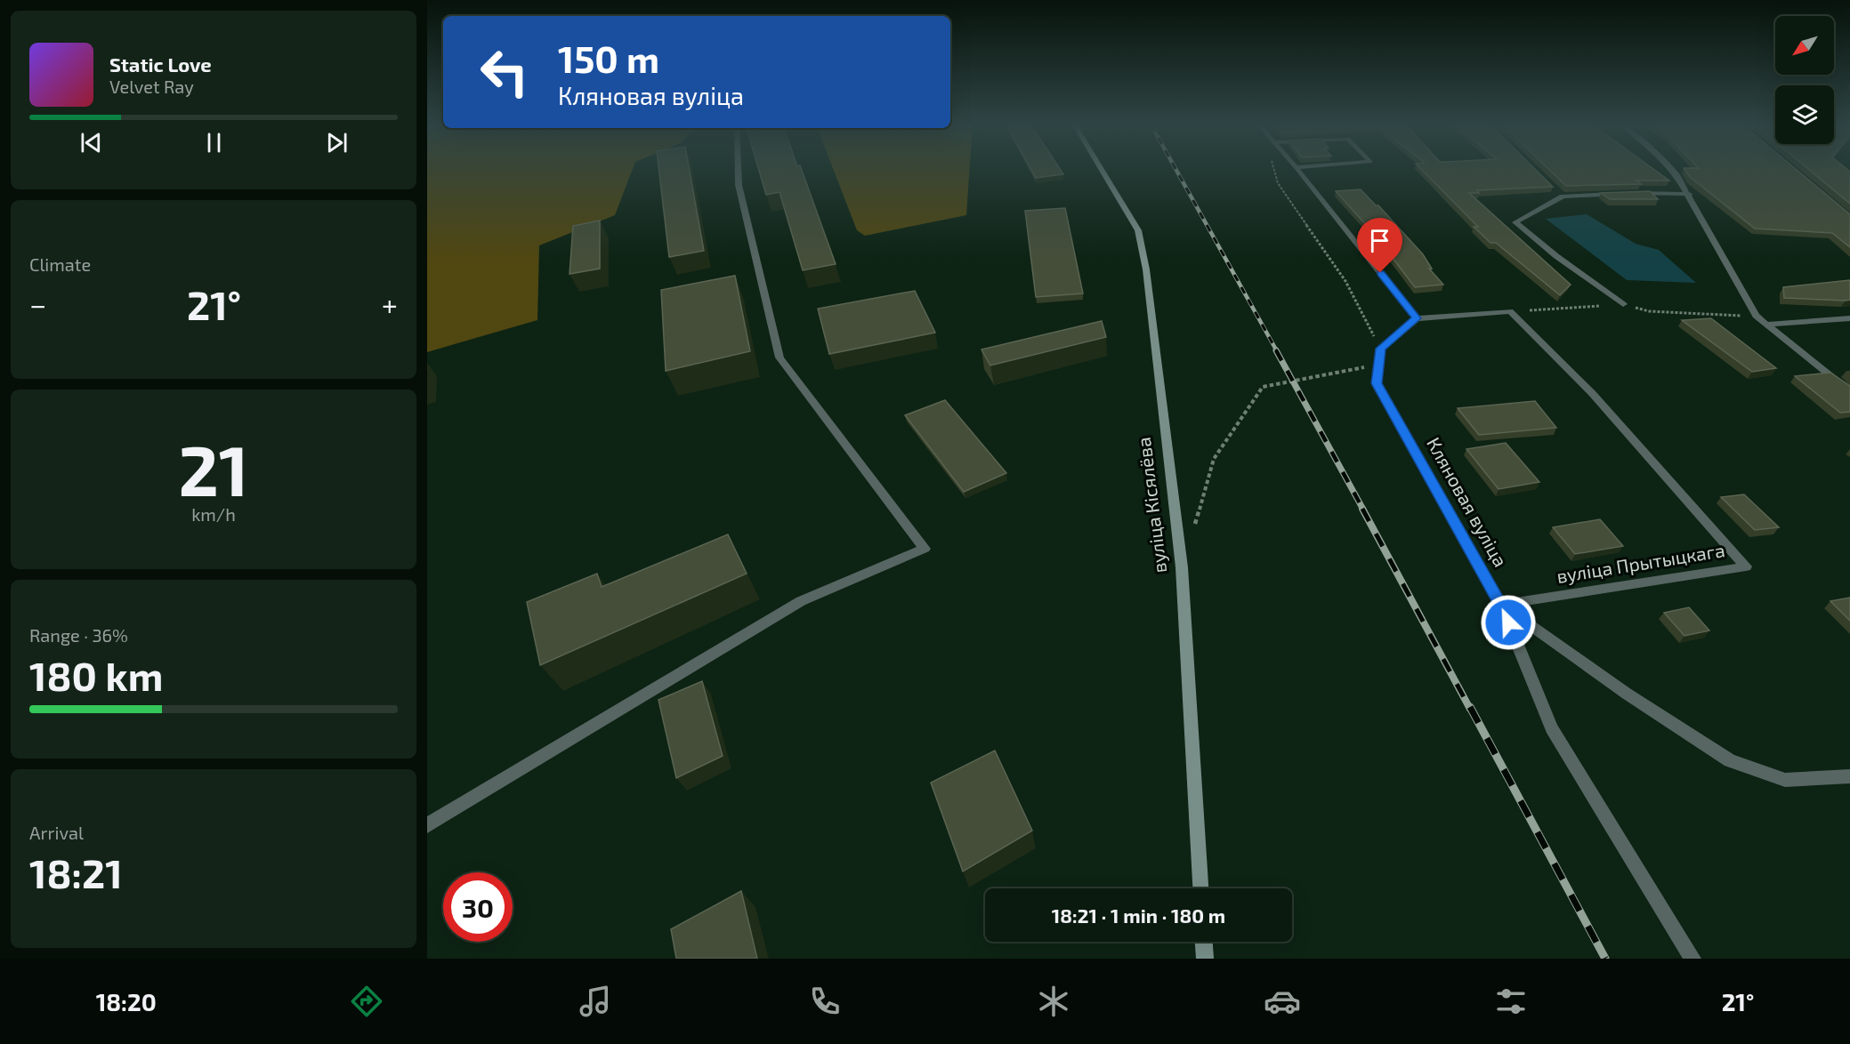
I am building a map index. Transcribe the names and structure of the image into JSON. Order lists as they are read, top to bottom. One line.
{"streets":{"street":["Кляновая вуліца","вуліца Кісялёва","вуліца Прытыцкага"]},"crossings":[["Кляновая вуліца","вуліца Прытыцкага"]],"north":"bottom left","page":{"turn":["150 m","Кляновая вуліца"],"song":["Static Love","Velvet Ray"],"tile":["Climate",["21","km/h"],["Range · 36%","180 km"],["Arrival","18:21"]],"heat":["−","21°","+"],"limit":"30","trip":"18:21 · 1 min · 180 m","tabs":["18:20","21°"]}}
